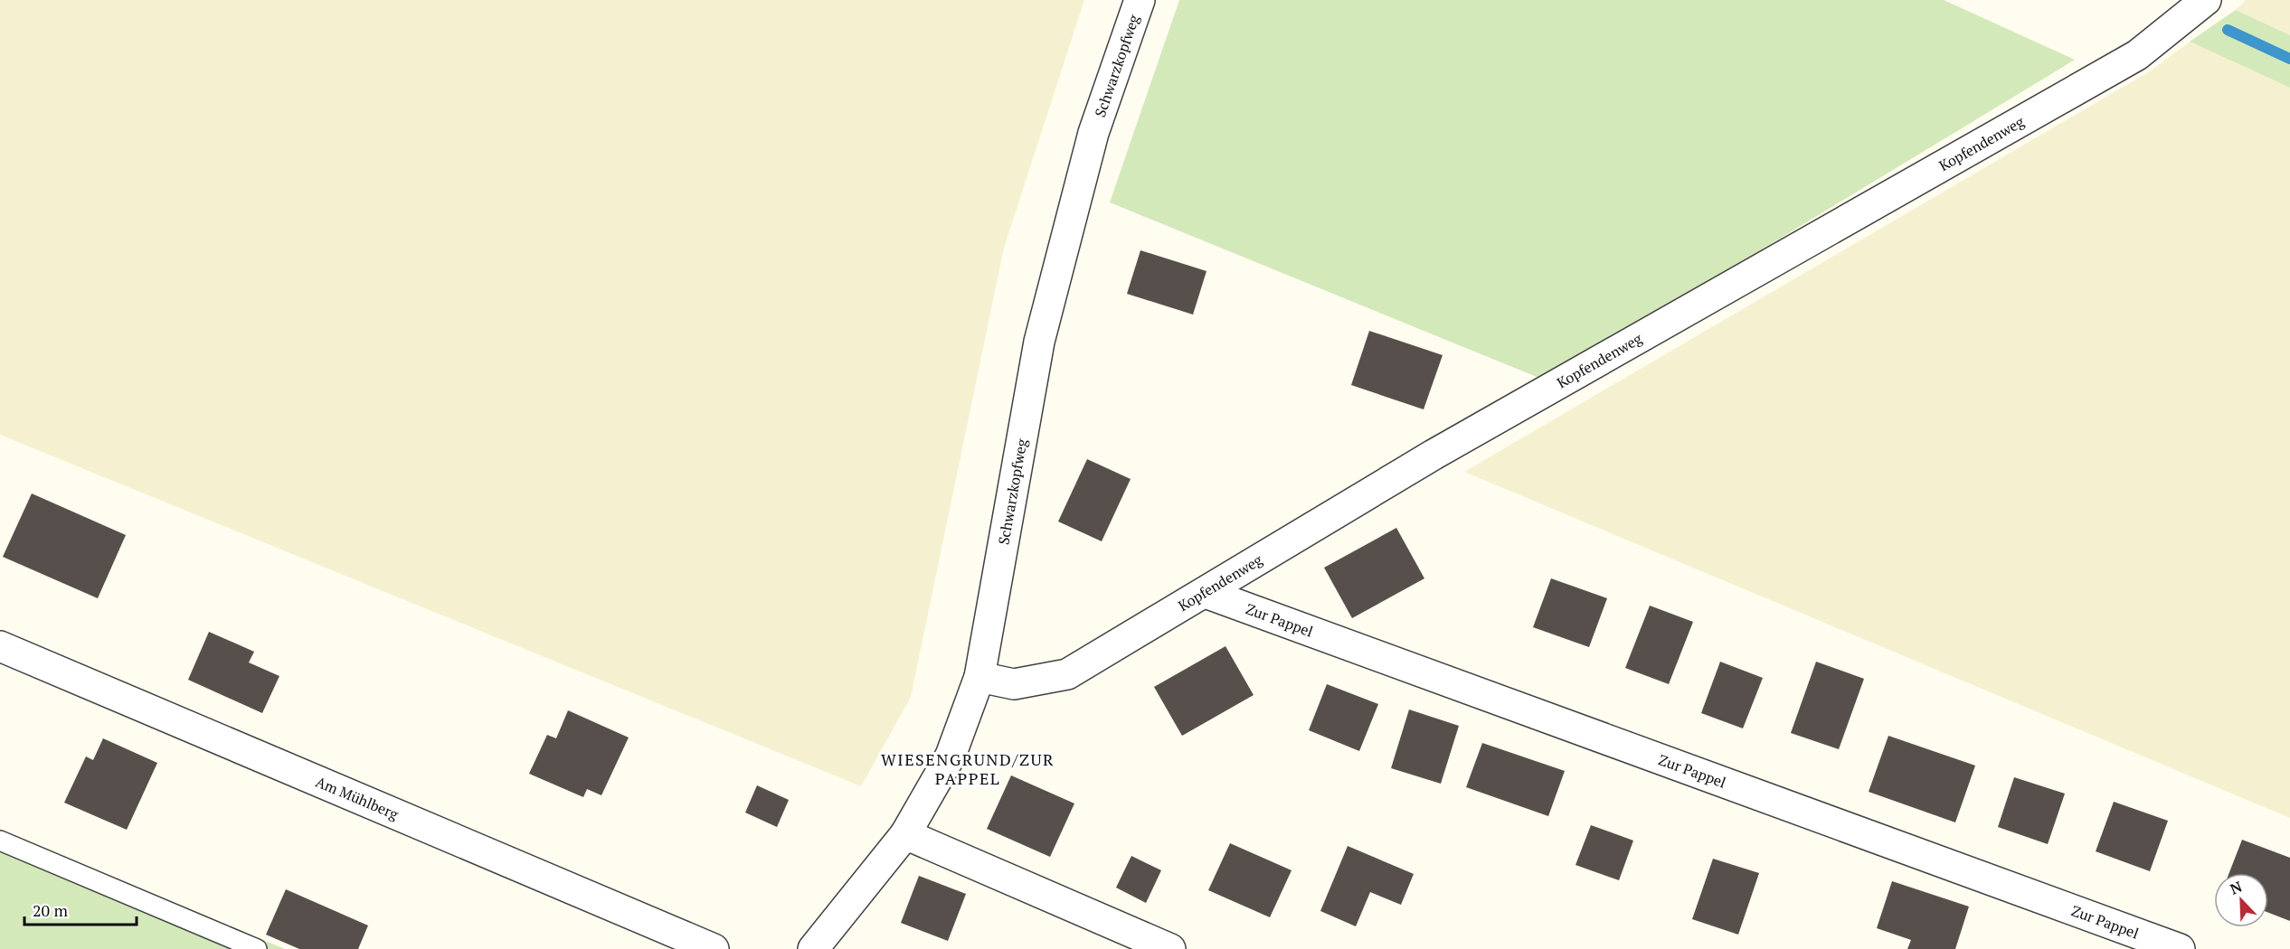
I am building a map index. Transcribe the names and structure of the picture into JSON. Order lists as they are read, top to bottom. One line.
{"streets":{"street":["Schwarzkopfweg","Kopfendenweg","Zur Pappel","Am Mühlberg"]},"crossings":[["Schwarzkopfweg","Kopfendenweg"],["Kopfendenweg","Zur Pappel"]],"districts":["WIESENGRUND/ZUR PAPPEL"],"scale_bar":"20 m","north":"top left"}
